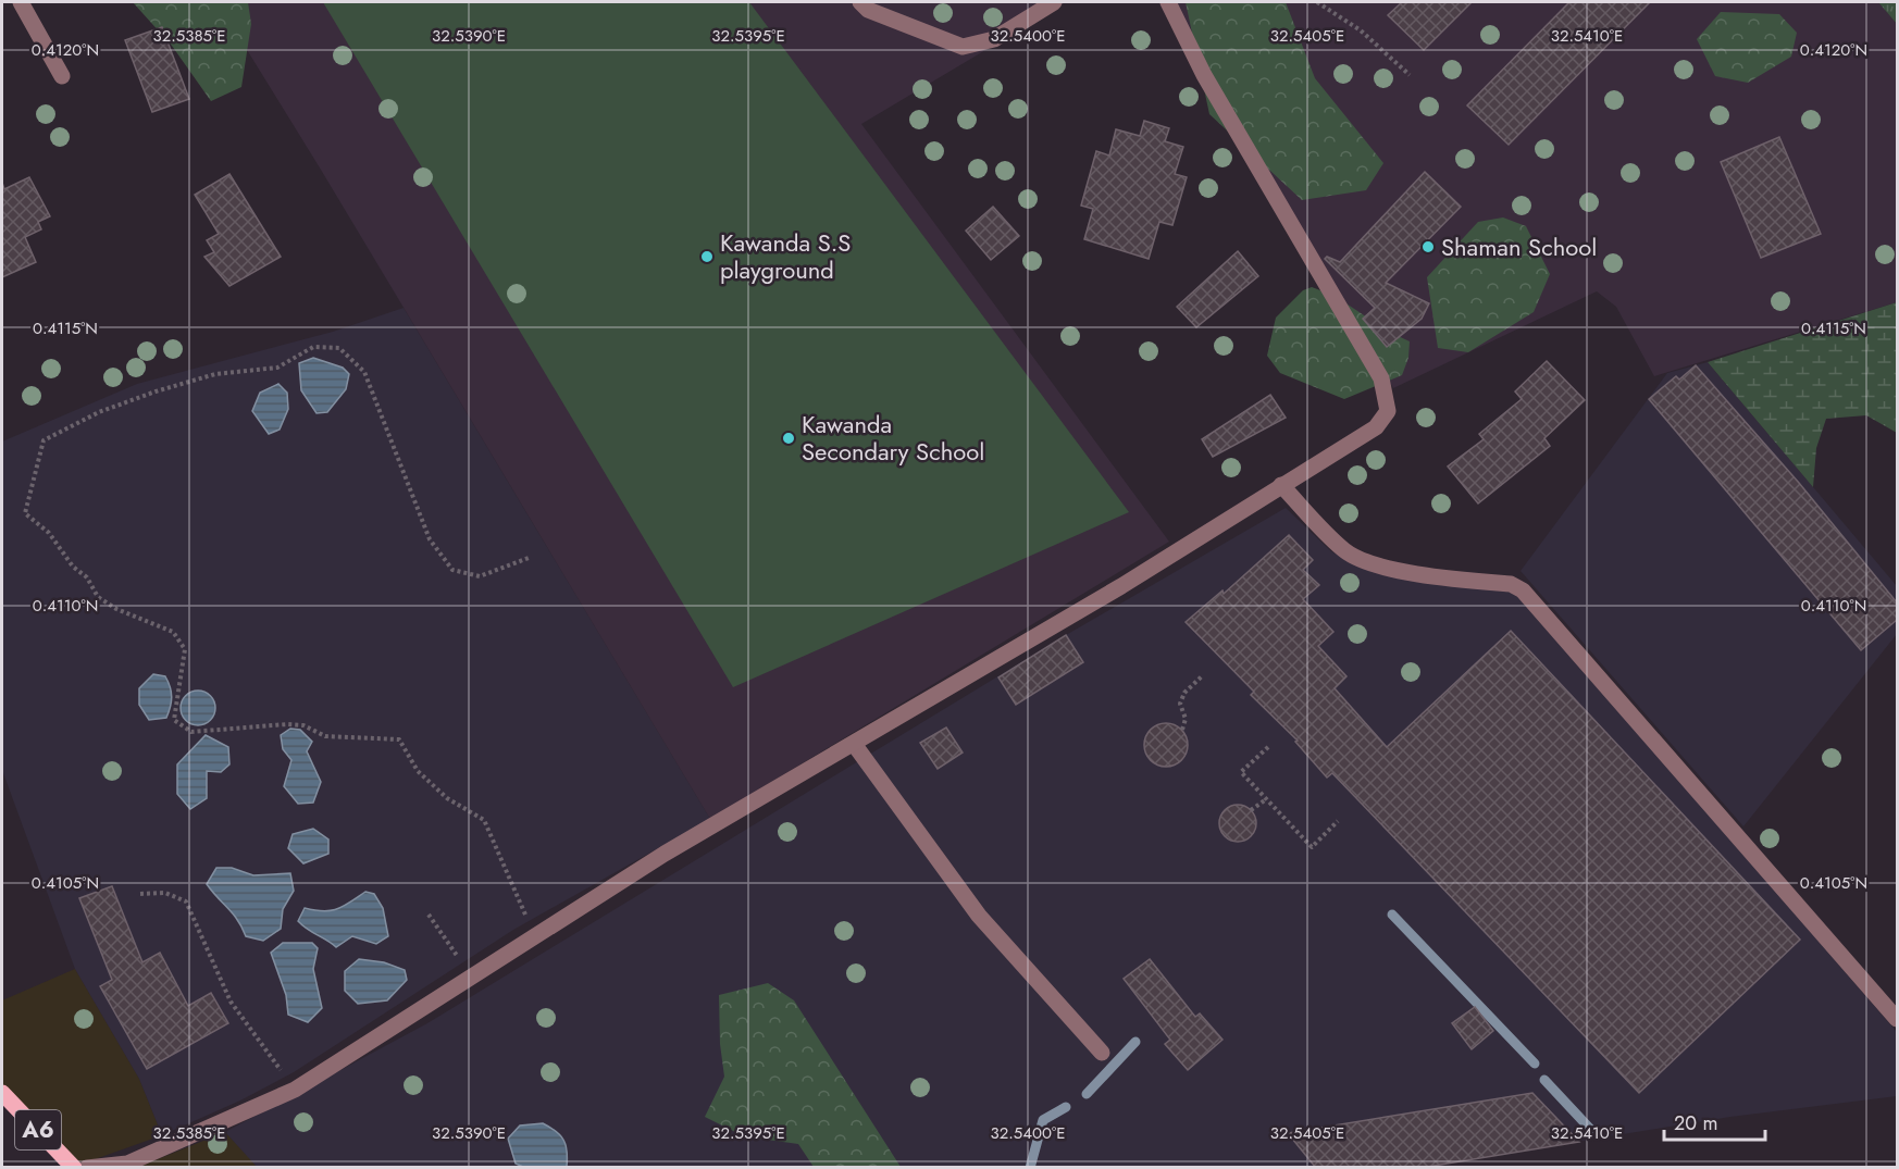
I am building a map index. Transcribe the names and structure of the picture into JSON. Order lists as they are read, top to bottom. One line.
{"streets":{"main road":["A6"]},"places":["Shaman School","Kawanda S.S playground","Kawanda Secondary School"],"scale_bar":"20 m","coordinates":["32.5385°E","32.5390°E","32.5395°E","32.5400°E","32.5405°E","32.5410°E","0.4120°N","0.4115°N","0.4110°N","0.4105°N"]}
